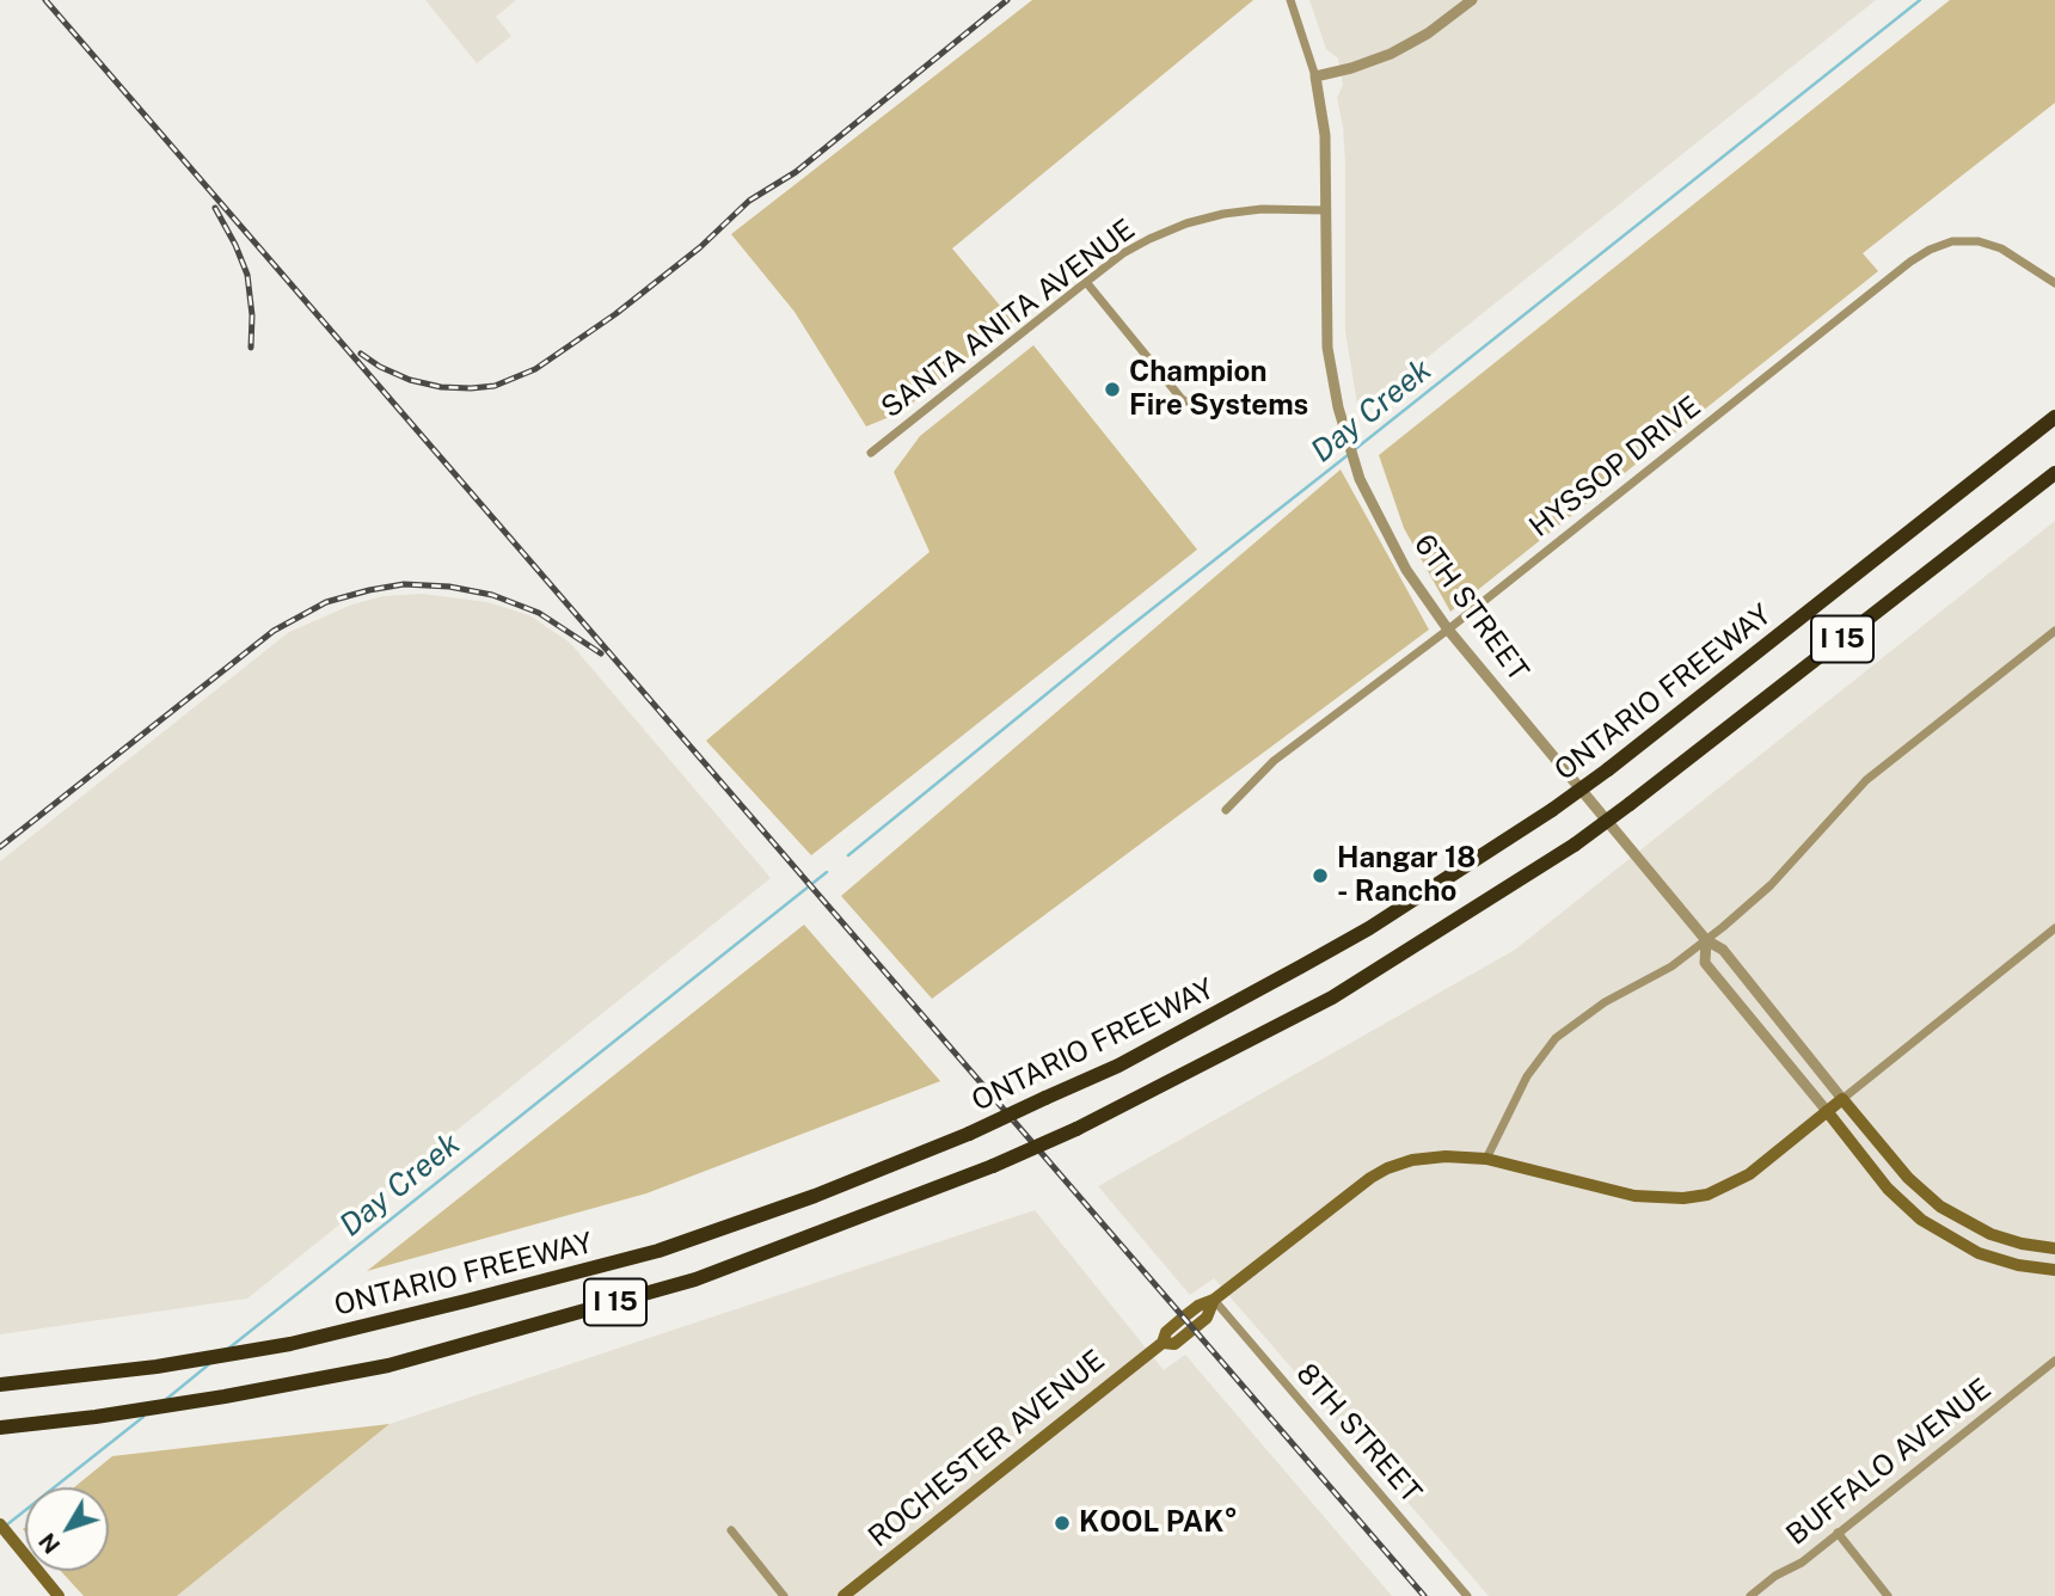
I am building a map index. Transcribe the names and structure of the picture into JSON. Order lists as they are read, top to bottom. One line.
{"streets":{"highway":["I 15","ONTARIO FREEWAY"],"main road":["6TH STREET","ROCHESTER AVENUE"],"street":["SANTA ANITA AVENUE","HYSSOP DRIVE","8TH STREET","BUFFALO AVENUE"]},"crossings":[["SANTA ANITA AVENUE","6TH STREET"],["HYSSOP DRIVE","6TH STREET"],["6TH STREET","ROCHESTER AVENUE"],["8TH STREET","ROCHESTER AVENUE"]],"water":["Day Creek"],"places":["Champion Fire Systems","Hangar 18 - Rancho","KOOL PAK°"],"north":"bottom left"}
